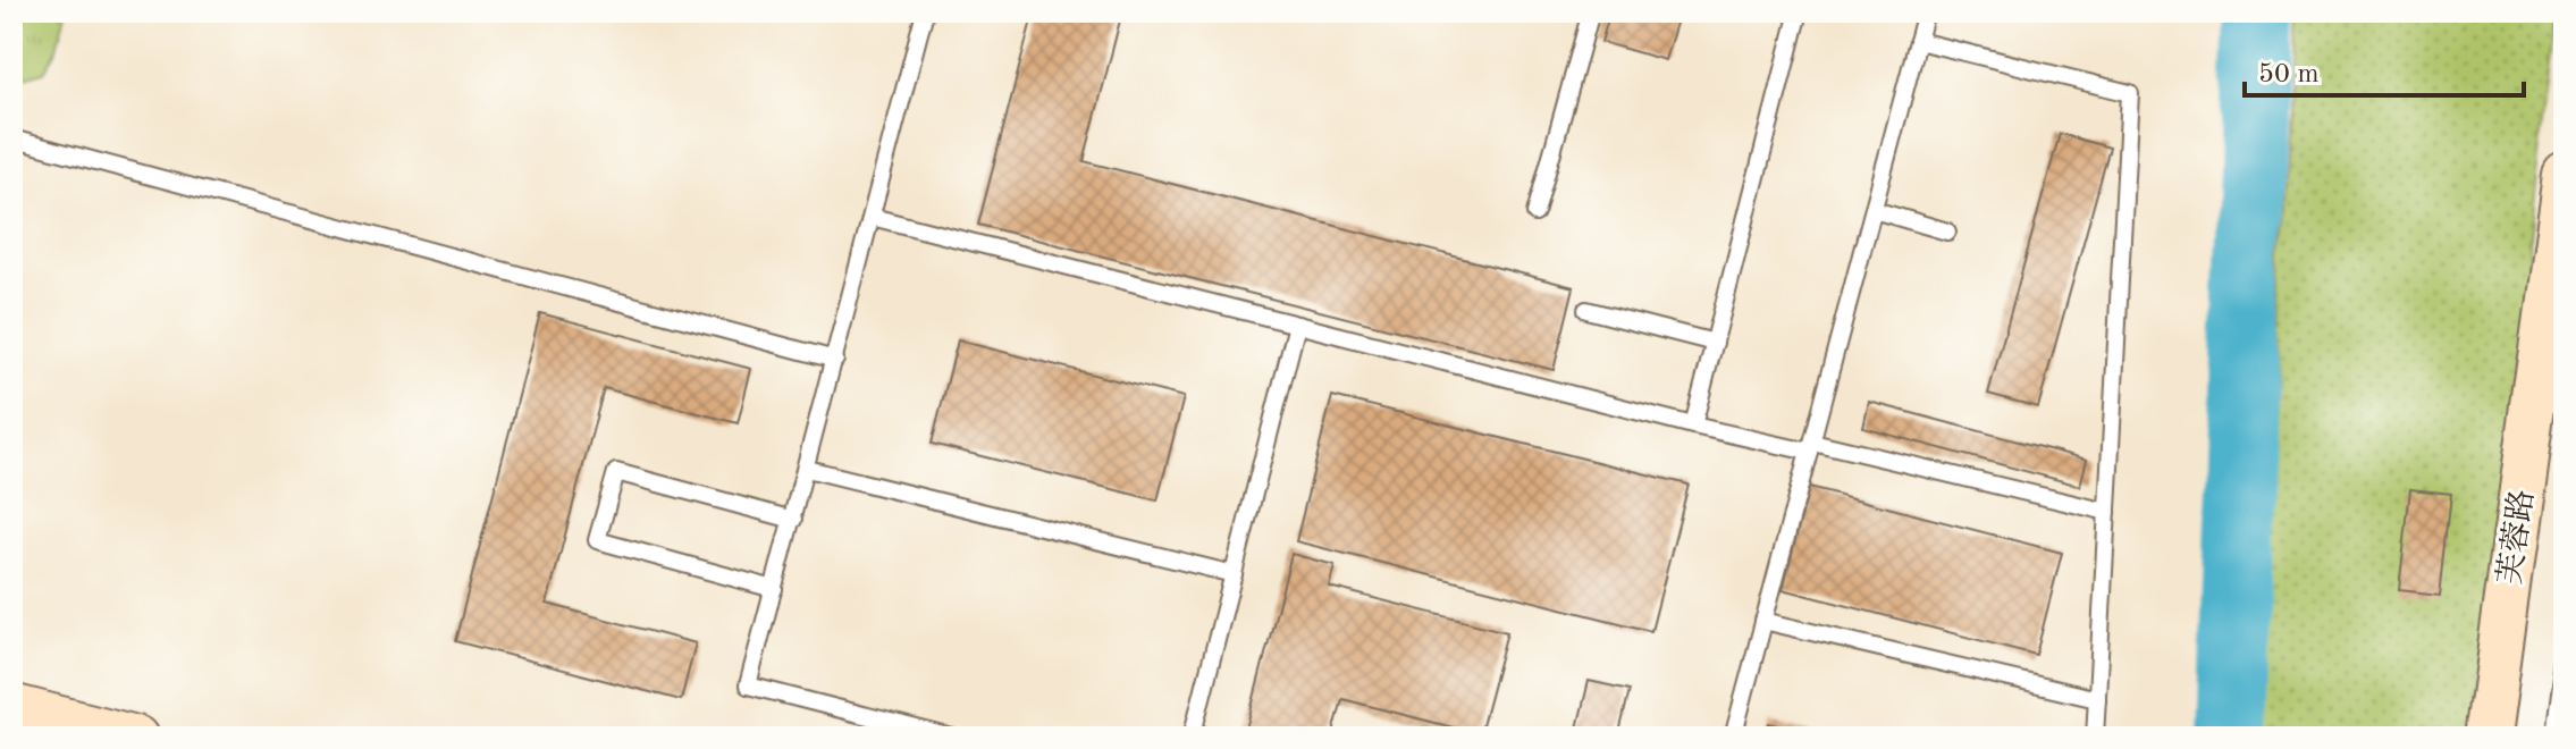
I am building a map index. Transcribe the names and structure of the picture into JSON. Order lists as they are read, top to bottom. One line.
{"streets":{"street":["芙蓉路"]},"scale_bar":"50 m"}
